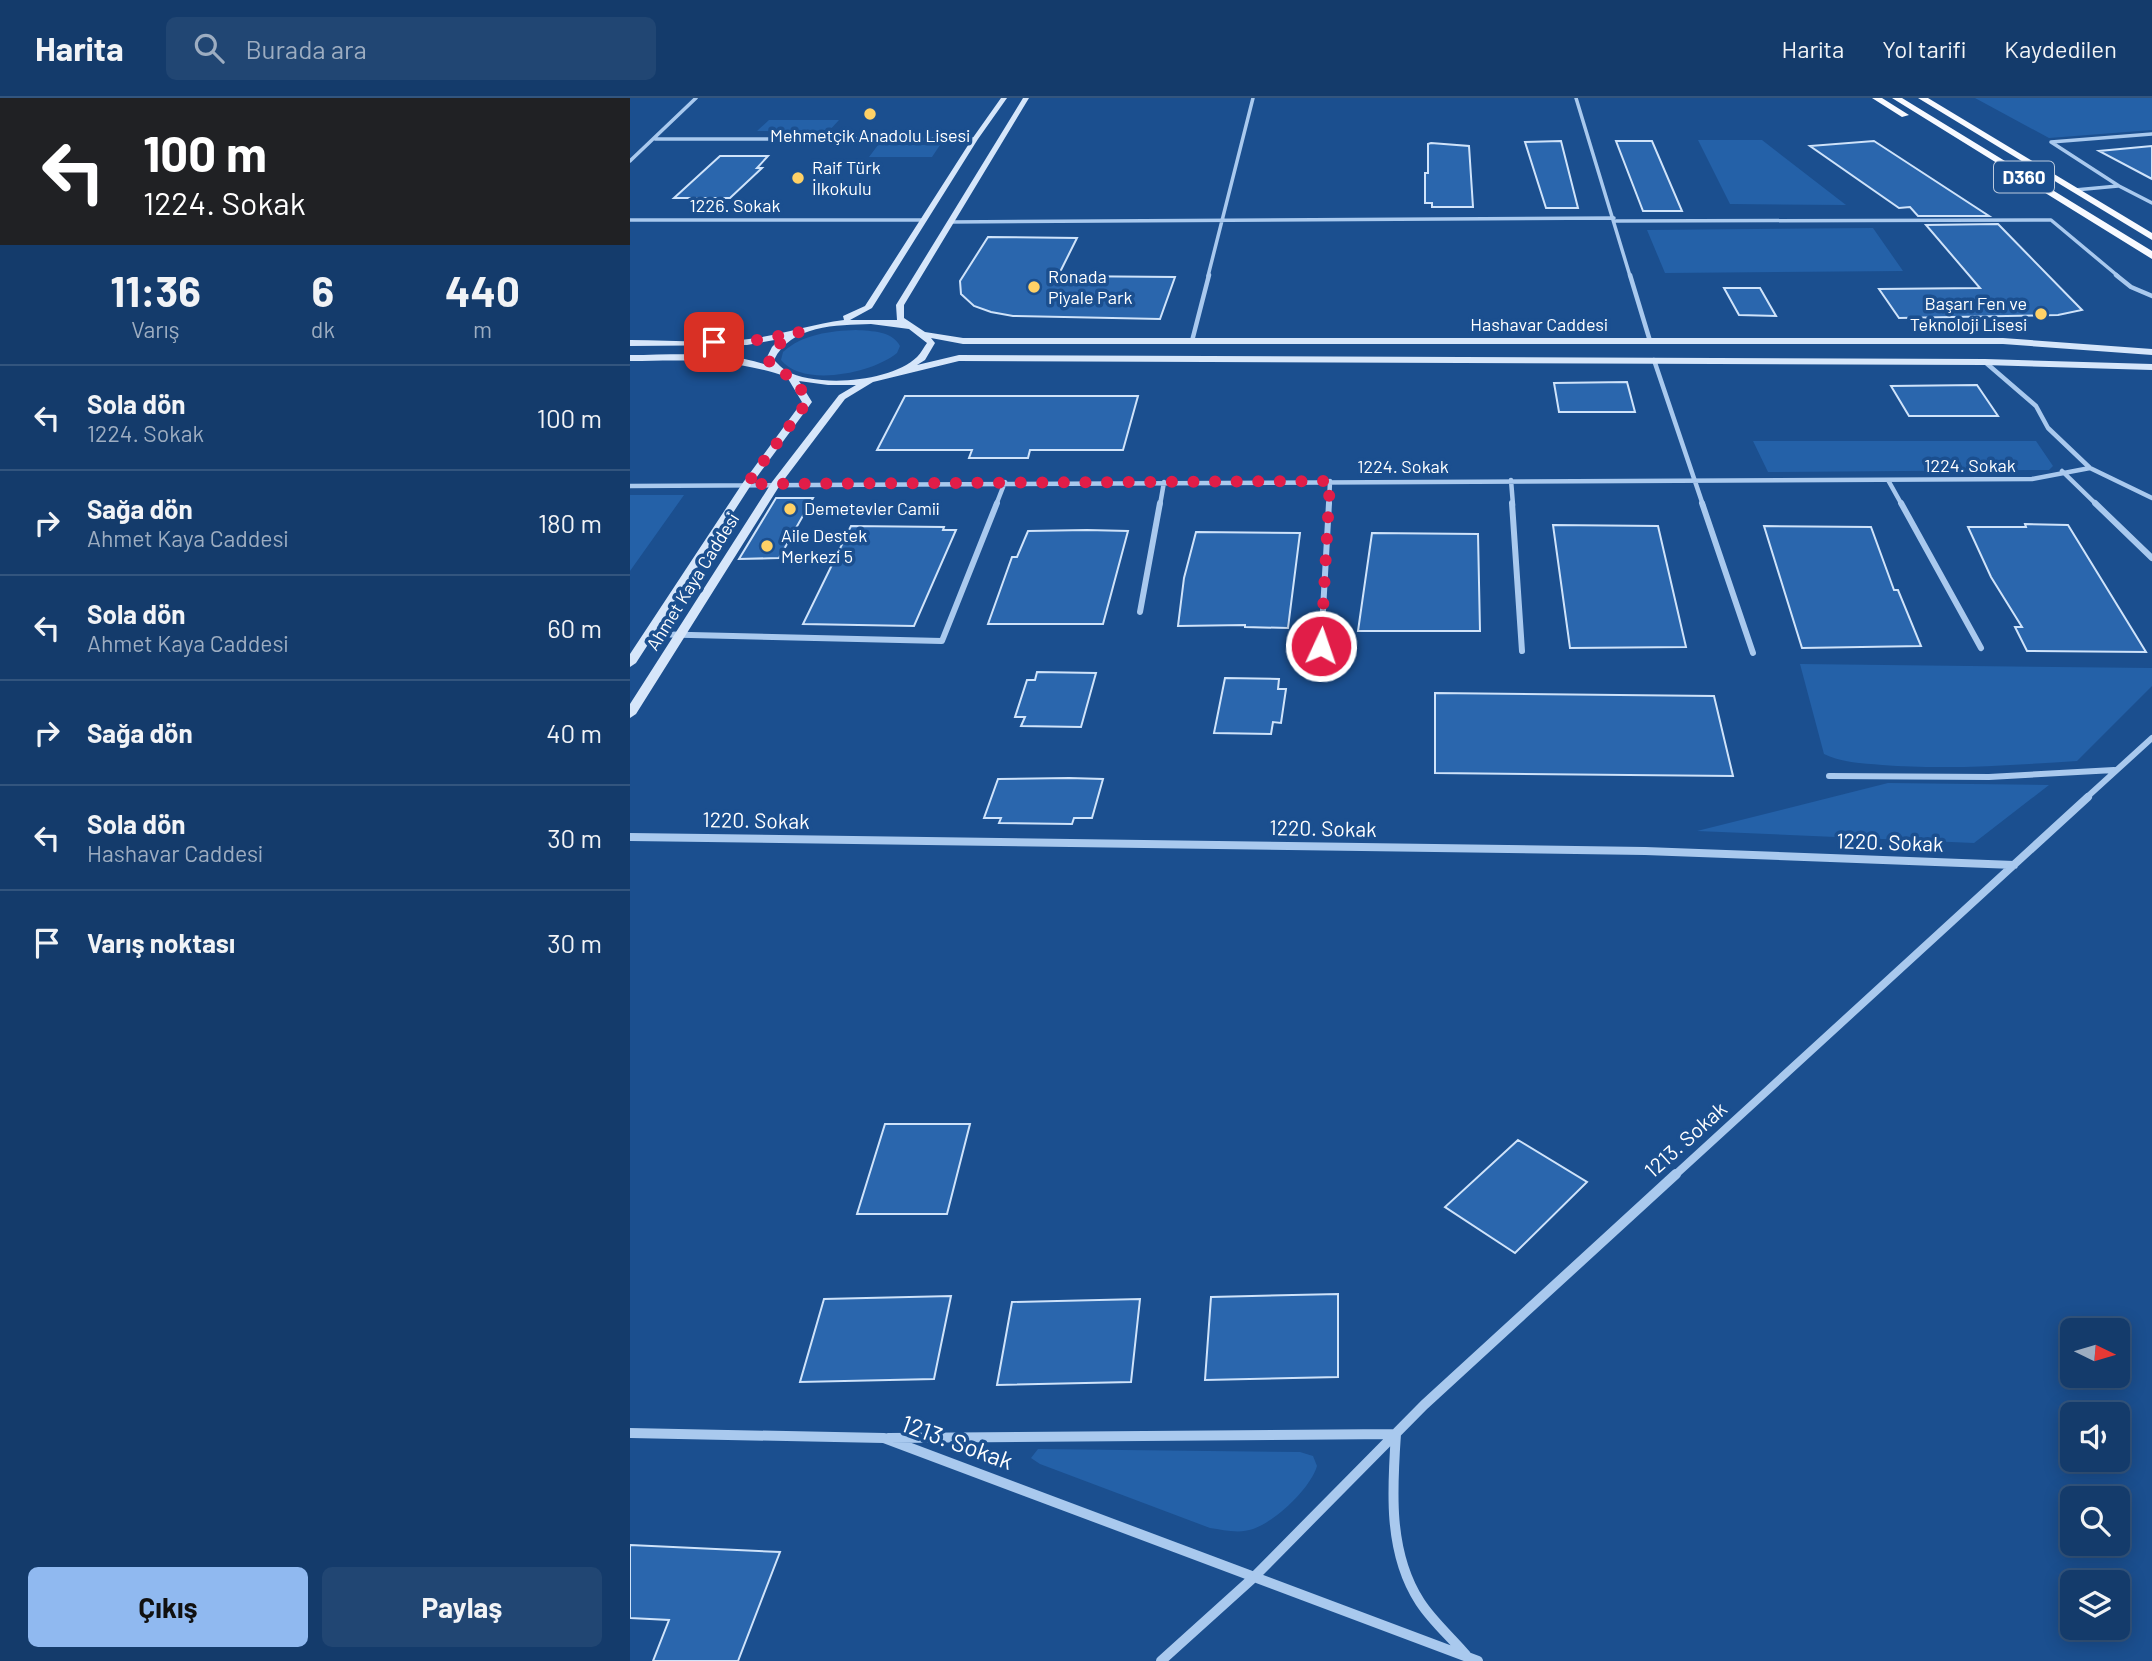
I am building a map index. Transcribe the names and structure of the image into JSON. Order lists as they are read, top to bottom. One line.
{"streets":{"highway":["D360"],"main road":["Hashavar Caddesi","Ahmet Kaya Caddesi"],"street":["1226. Sokak","1224. Sokak","1220. Sokak","1213. Sokak"]},"crossings":[["1224. Sokak","Ahmet Kaya Caddesi"],["1220. Sokak","1213. Sokak"]],"places":["Mehmetçik Anadolu Lisesi","Raif Türk İlkokulu","Ronada Piyale Park","Başarı Fen ve Teknoloji Lisesi","Demetevler Camii","Aile Destek Merkezi 5"],"north":"right","page":{"header":"Harita","search":"Burada ara","nav":["Harita","Yol tarifi","Kaydedilen"],"turn":["100 m","1224. Sokak"],"eta":["11:36","Varış","6","dk","440","m"],"list":[{"name":"Sola dön","note":"1224. Sokak","value":"100 m"},{"name":"Sağa dön","note":"Ahmet Kaya Caddesi","value":"180 m"},{"name":"Sola dön","note":"Ahmet Kaya Caddesi","value":"60 m"},{"name":"Sağa dön","value":"40 m"},{"name":"Sola dön","note":"Hashavar Caddesi","value":"30 m"},{"name":"Varış noktası","value":"30 m"}],"buttons":["Çıkış","Paylaş"]}}
